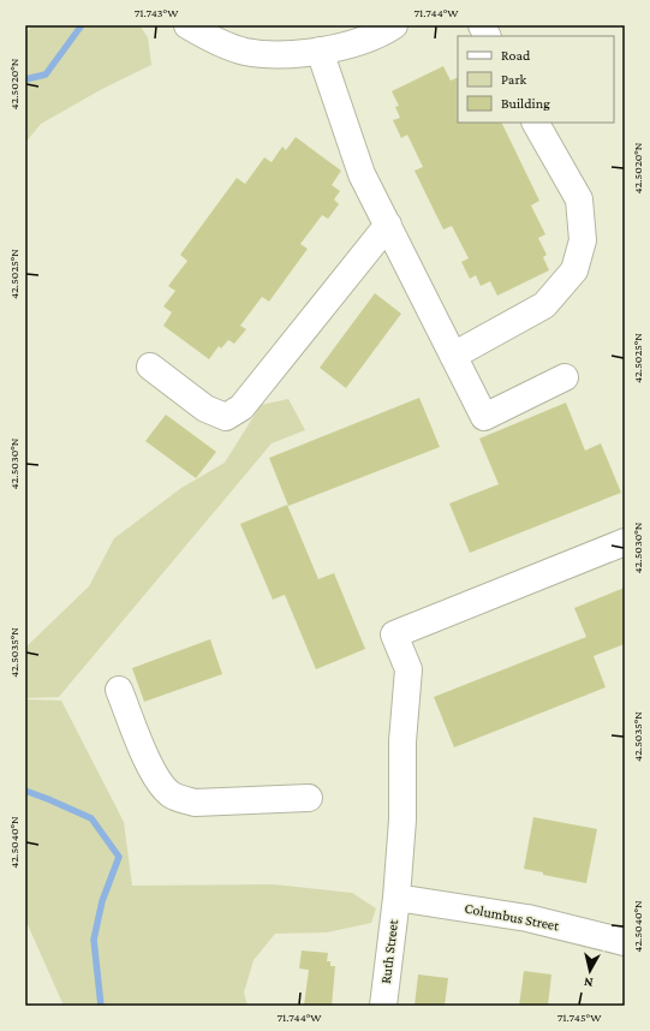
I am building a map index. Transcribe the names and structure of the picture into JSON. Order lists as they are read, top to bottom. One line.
{"streets":{"street":["Columbus Street","Ruth Street"]},"crossings":[["Columbus Street","Ruth Street"]],"legend":["Road","Park","Building"],"north":"bottom","coordinates":["71.743°W","71.744°W","42.5020°N","42.5025°N","42.5030°N","42.5035°N","42.5040°N","71.745°W"]}
